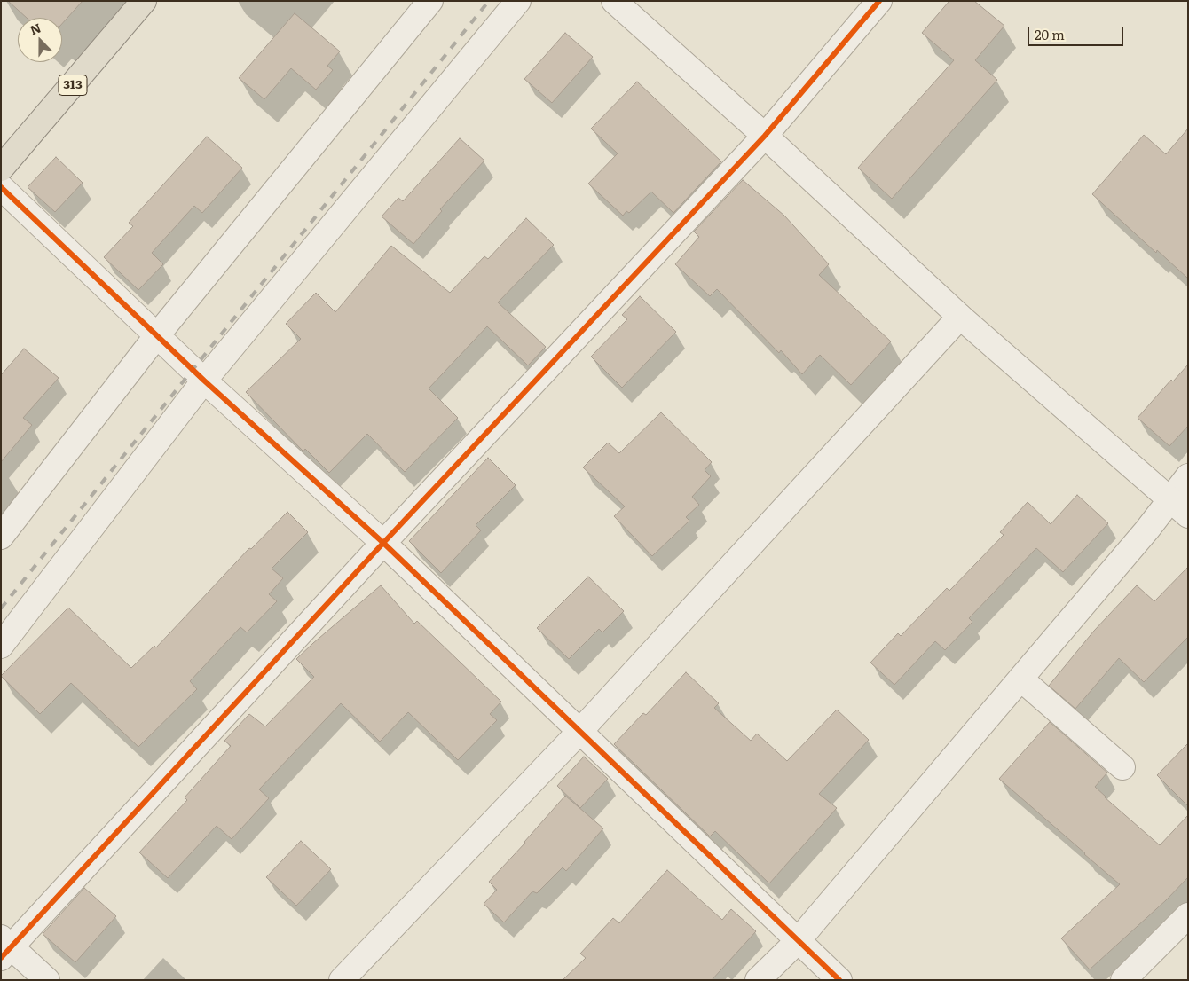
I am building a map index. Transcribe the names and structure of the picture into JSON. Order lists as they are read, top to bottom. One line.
{"streets":{"highway":["313"]},"scale_bar":"20 m","north":"top"}
